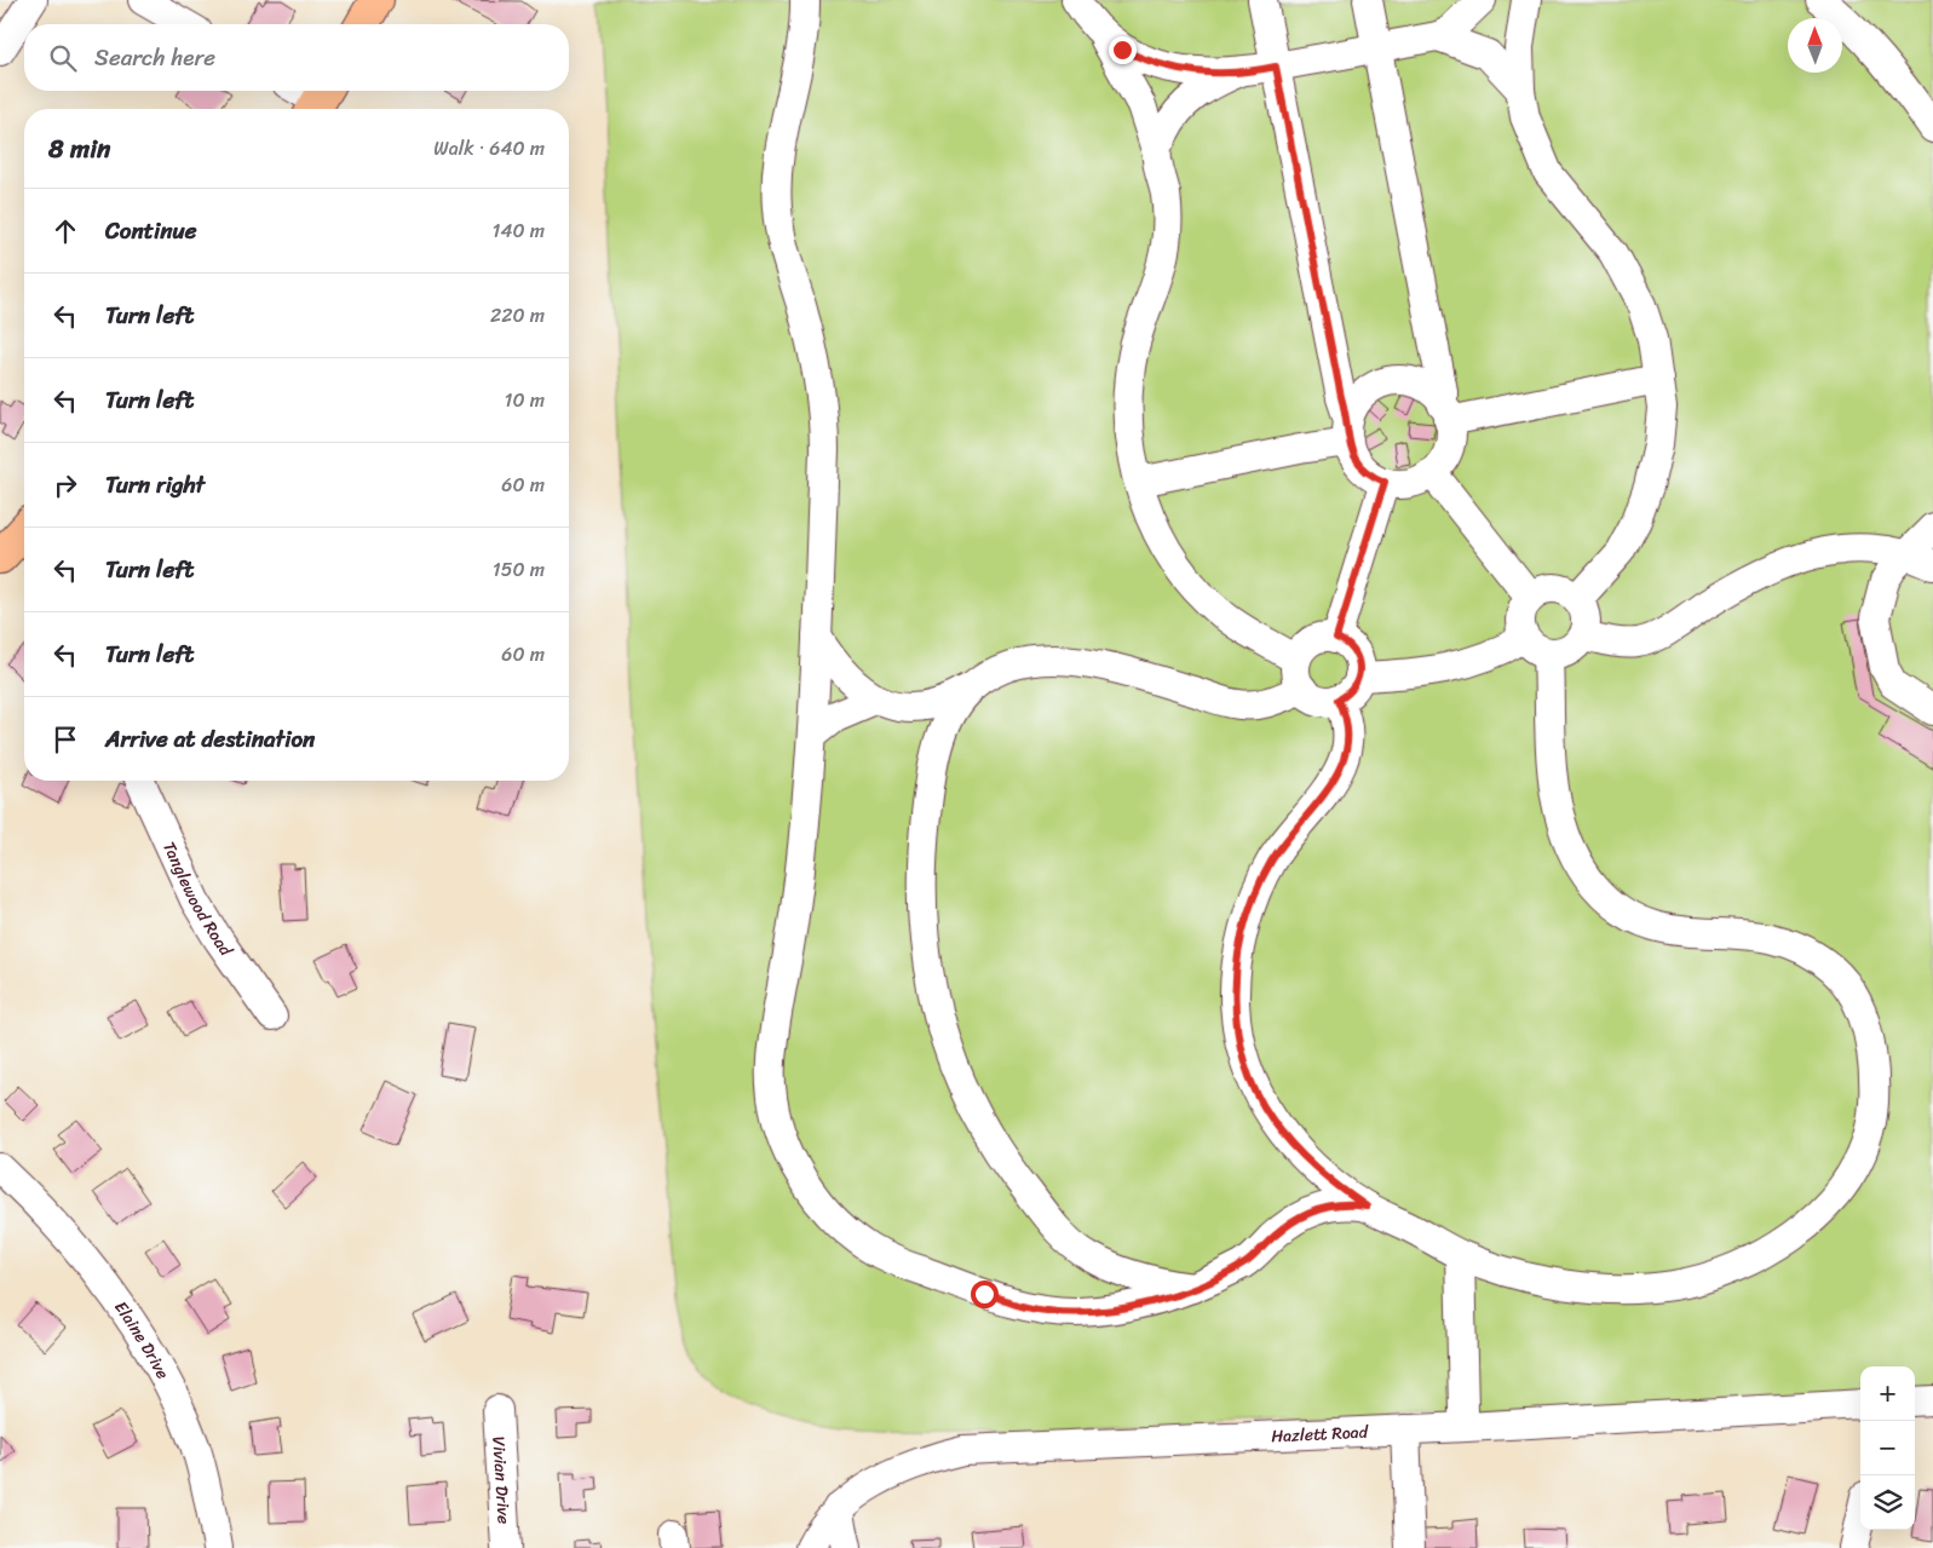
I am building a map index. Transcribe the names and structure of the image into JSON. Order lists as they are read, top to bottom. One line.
{"streets":{"street":["Tanglewood Road","Elaine Drive","Hazlett Road","Vivian Drive"]},"north":"top","page":{"search":"Search here","heading":["8 min","Walk · 640 m"],"list":[["Continue","140 m"],["Turn left","220 m"],["Turn left","10 m"],["Turn right","60 m"],["Turn left","150 m"],["Turn left","60 m"],"Arrive at destination"],"map_buttons":["+","−"]}}
